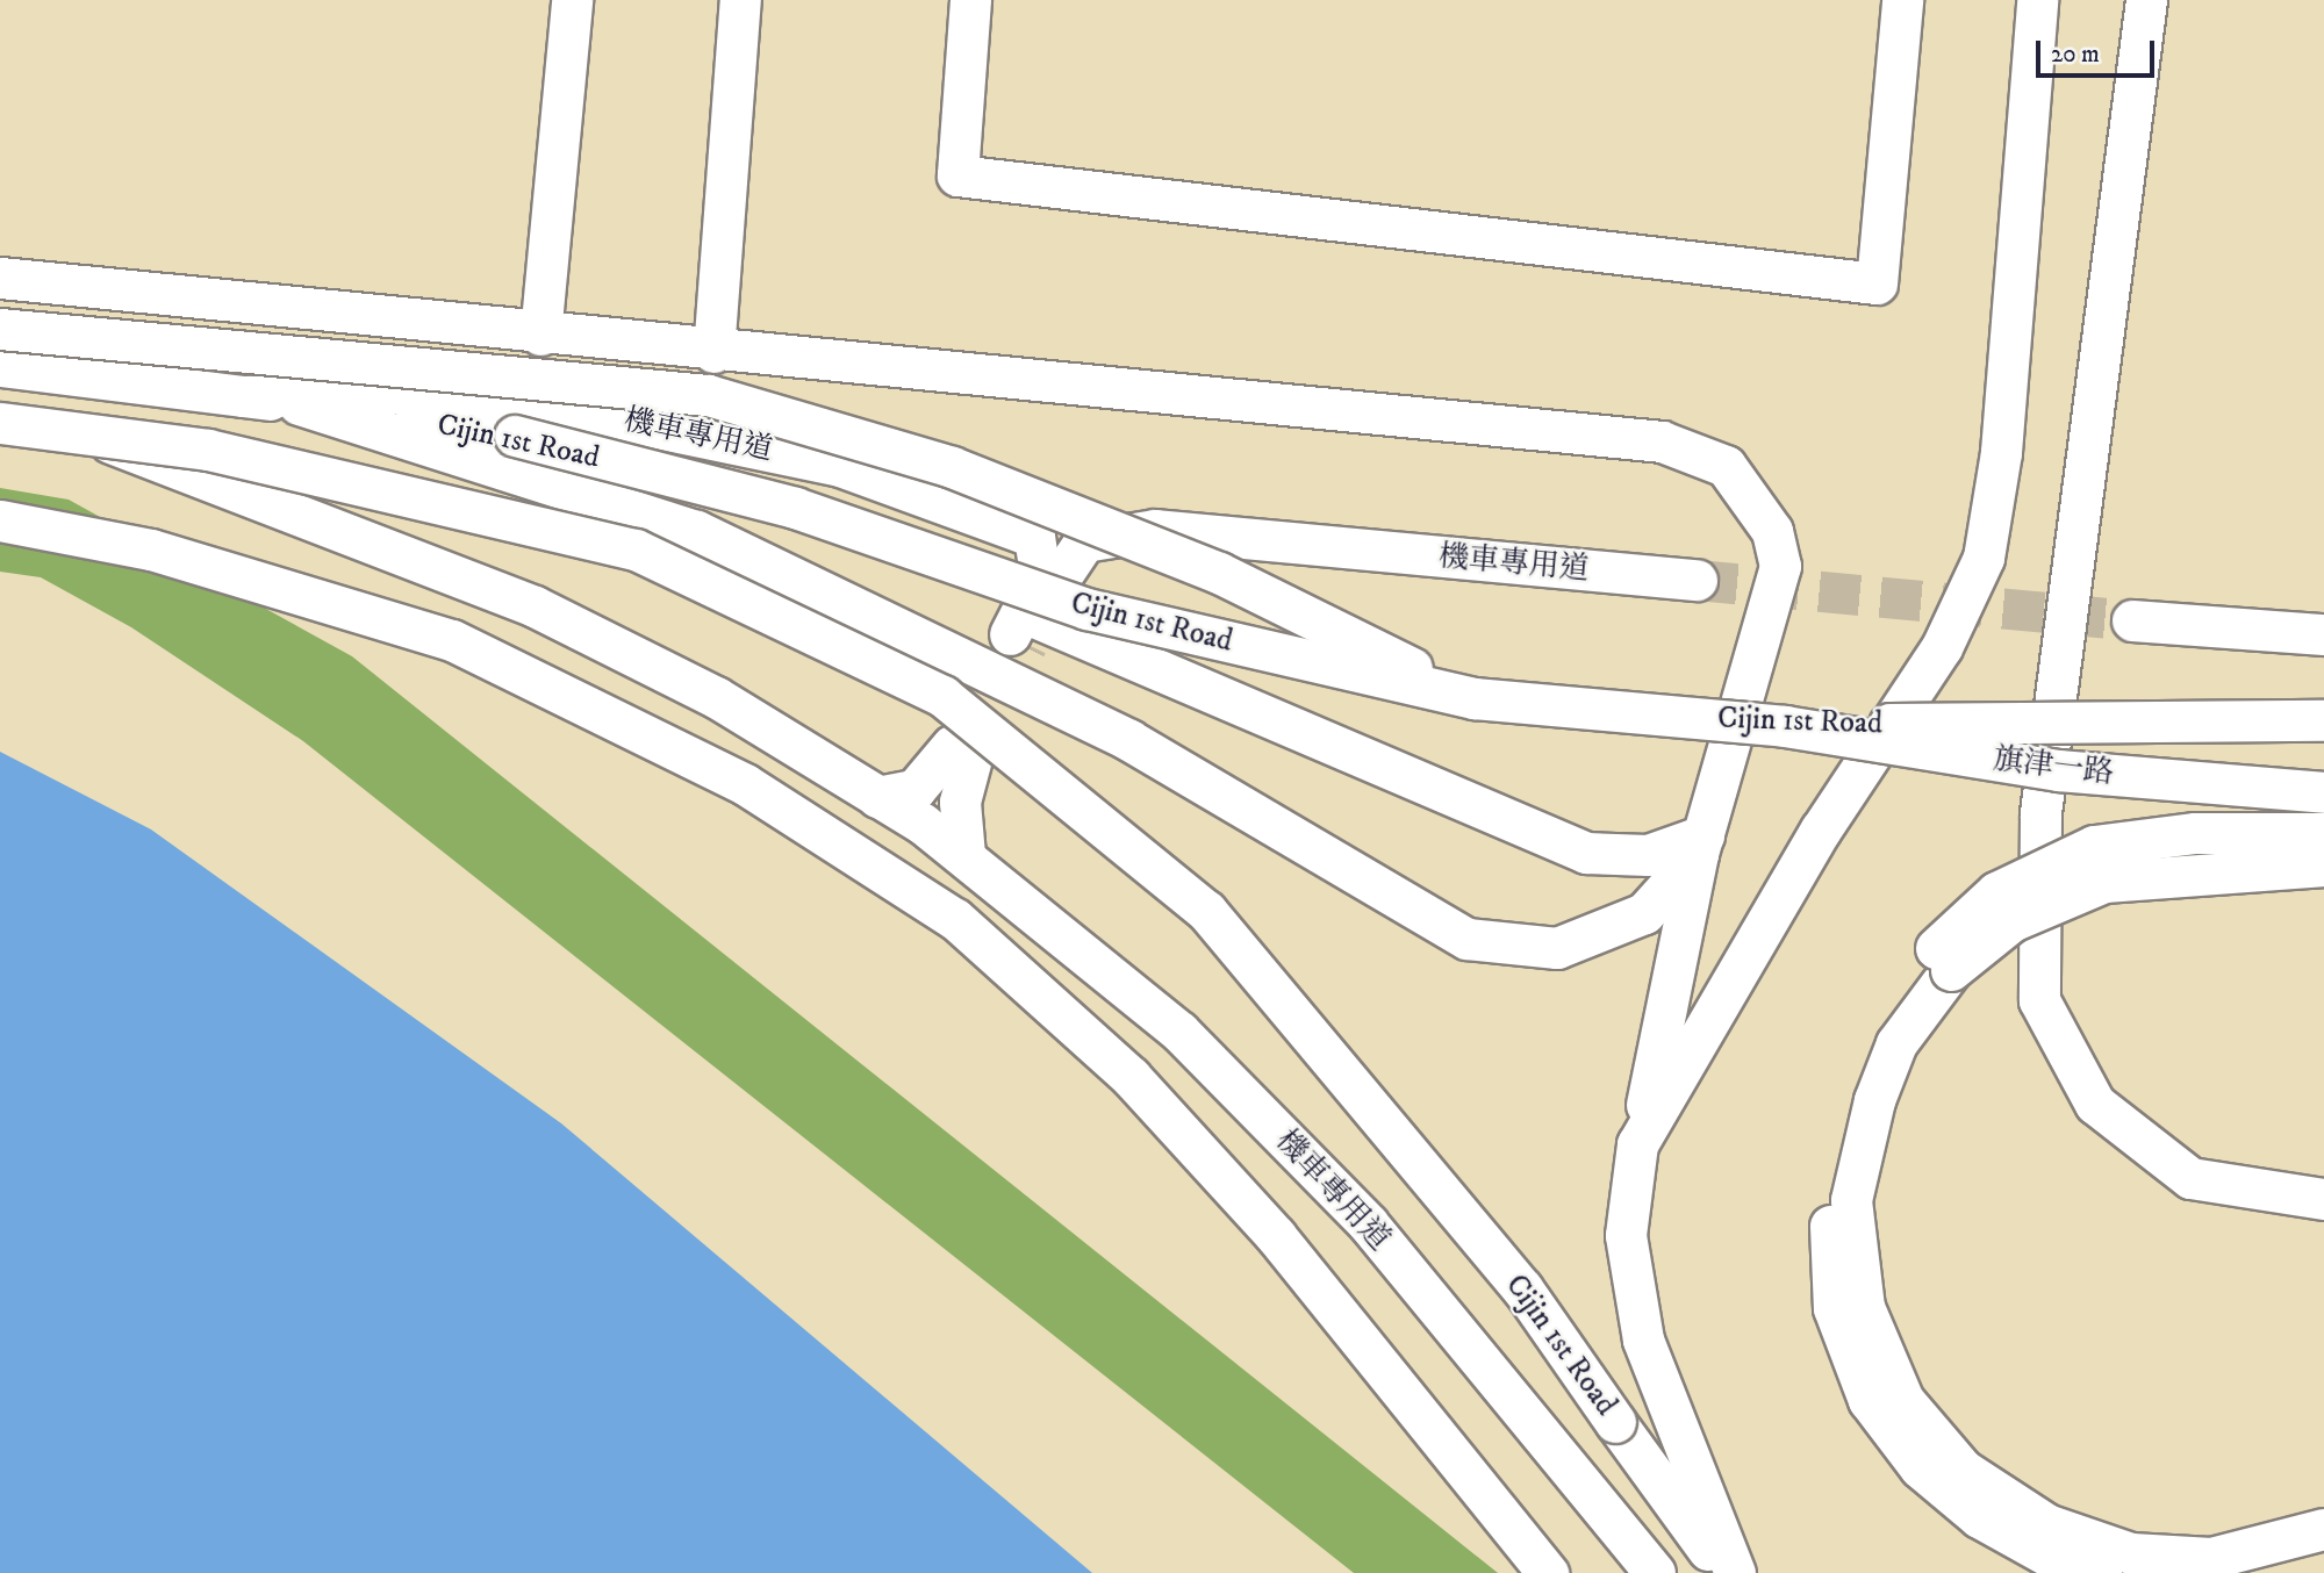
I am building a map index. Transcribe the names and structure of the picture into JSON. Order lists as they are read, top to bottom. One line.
{"streets":{"street":["機車專用道","Cijin 1st Road","旗津一路"]},"crossings":[["機車專用道","Cijin 1st Road"],["Cijin 1st Road","旗津一路"]],"scale_bar":"20 m"}
